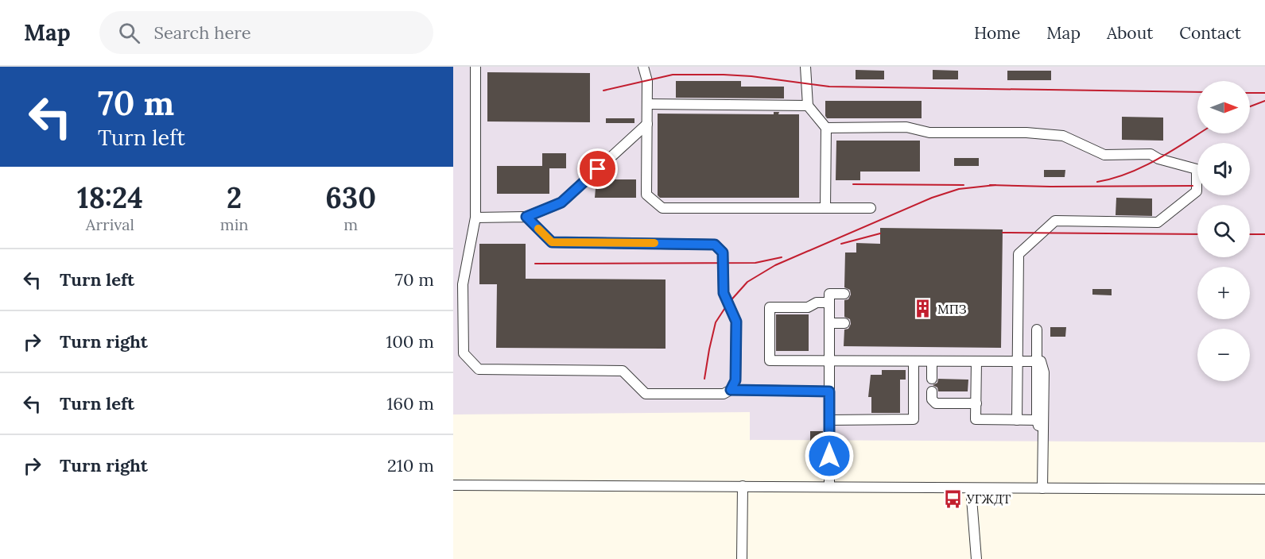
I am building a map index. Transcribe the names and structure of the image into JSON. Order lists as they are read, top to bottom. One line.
{"places":{"building":["МПЗ"],"bus stop":["УГЖДТ"]},"north":"right","page":{"header":"Map","search":"Search here","nav":["Home","Map","About","Contact"],"turn":["70 m","Turn left"],"map_buttons":["+","−"],"eta":["18:24","Arrival","2","min","630","m"],"list":[{"name":"Turn left","value":"70 m"},{"name":"Turn right","value":"100 m"},{"name":"Turn left","value":"160 m"},{"name":"Turn right","value":"210 m"}]}}
